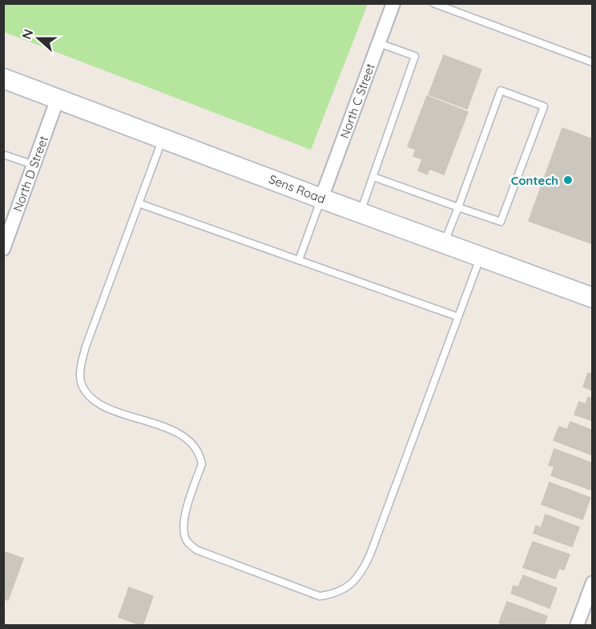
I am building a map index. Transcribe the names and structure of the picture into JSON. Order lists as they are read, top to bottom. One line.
{"streets":{"main road":["Sens Road"],"street":["North C Street","North D Street"]},"crossings":[["North C Street","Sens Road"],["North D Street","Sens Road"]],"places":["Contech"],"north":"left"}
